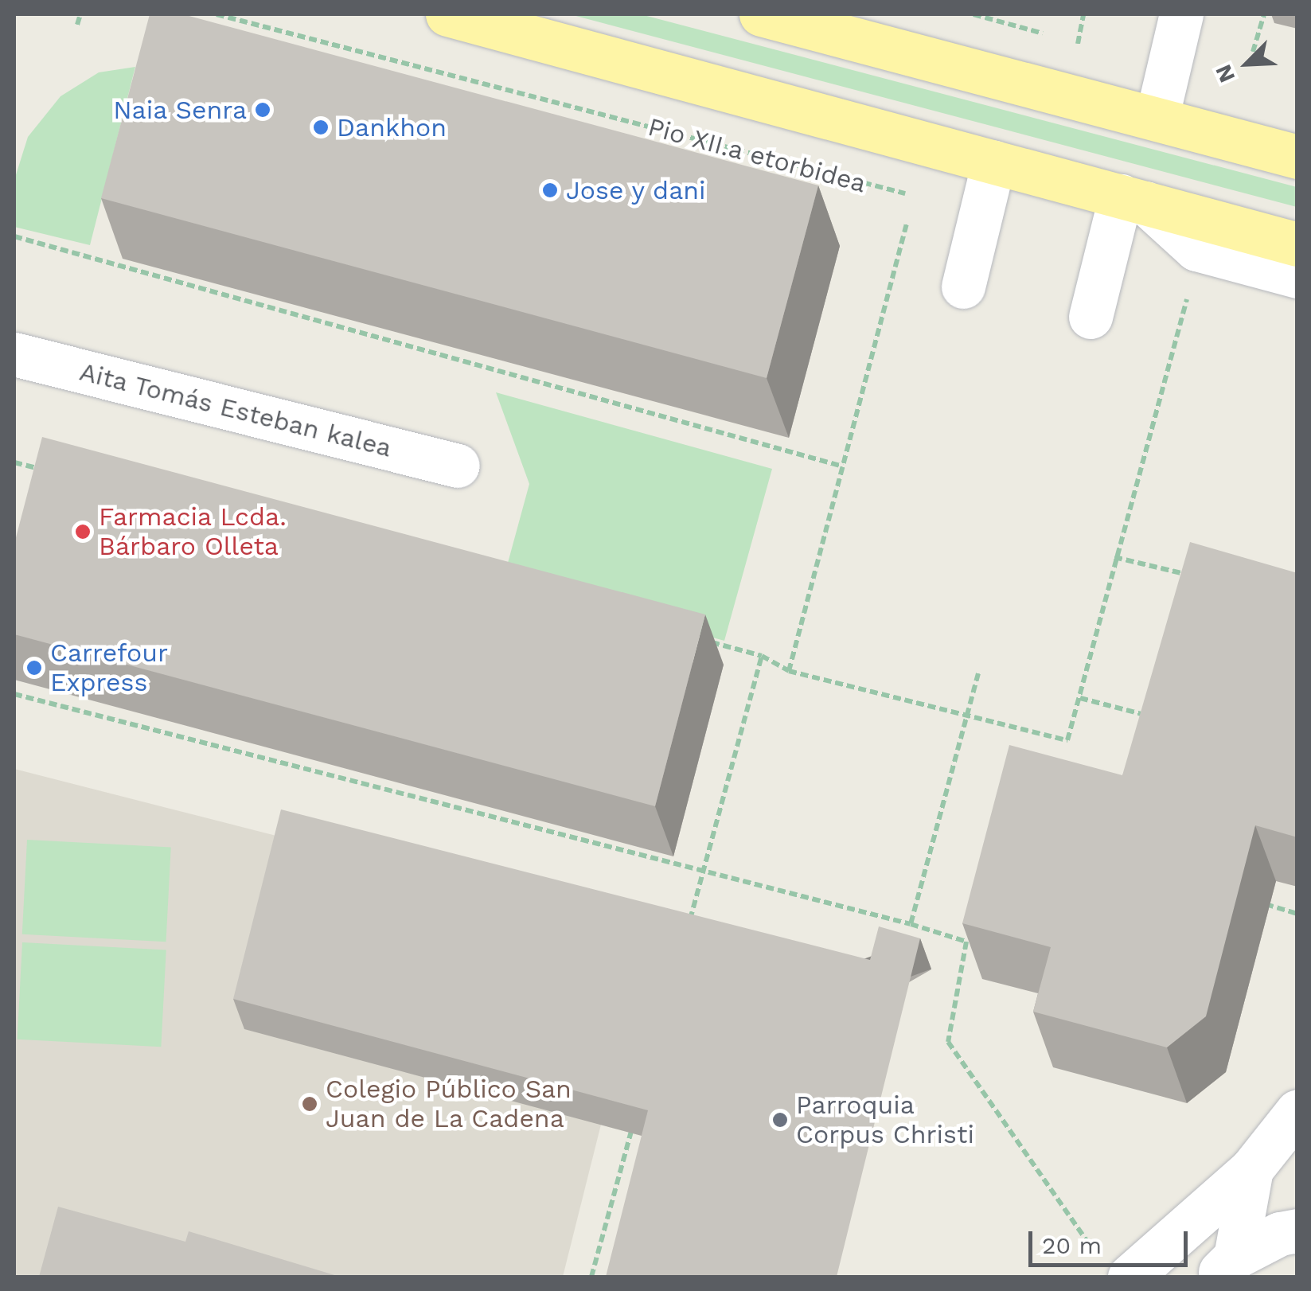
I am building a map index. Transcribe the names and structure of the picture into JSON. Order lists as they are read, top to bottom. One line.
{"streets":{"street":["Aita Tomás Esteban kalea"],"path":["Pio XII.a etorbidea"]},"places":["Naia Senra","Dankhon","Jose y dani","Farmacia Lcda. Bárbaro Olleta","Carrefour Express","Colegio Público San Juan de La Cadena","Parroquia Corpus Christi"],"scale_bar":"20 m","north":"bottom left"}
